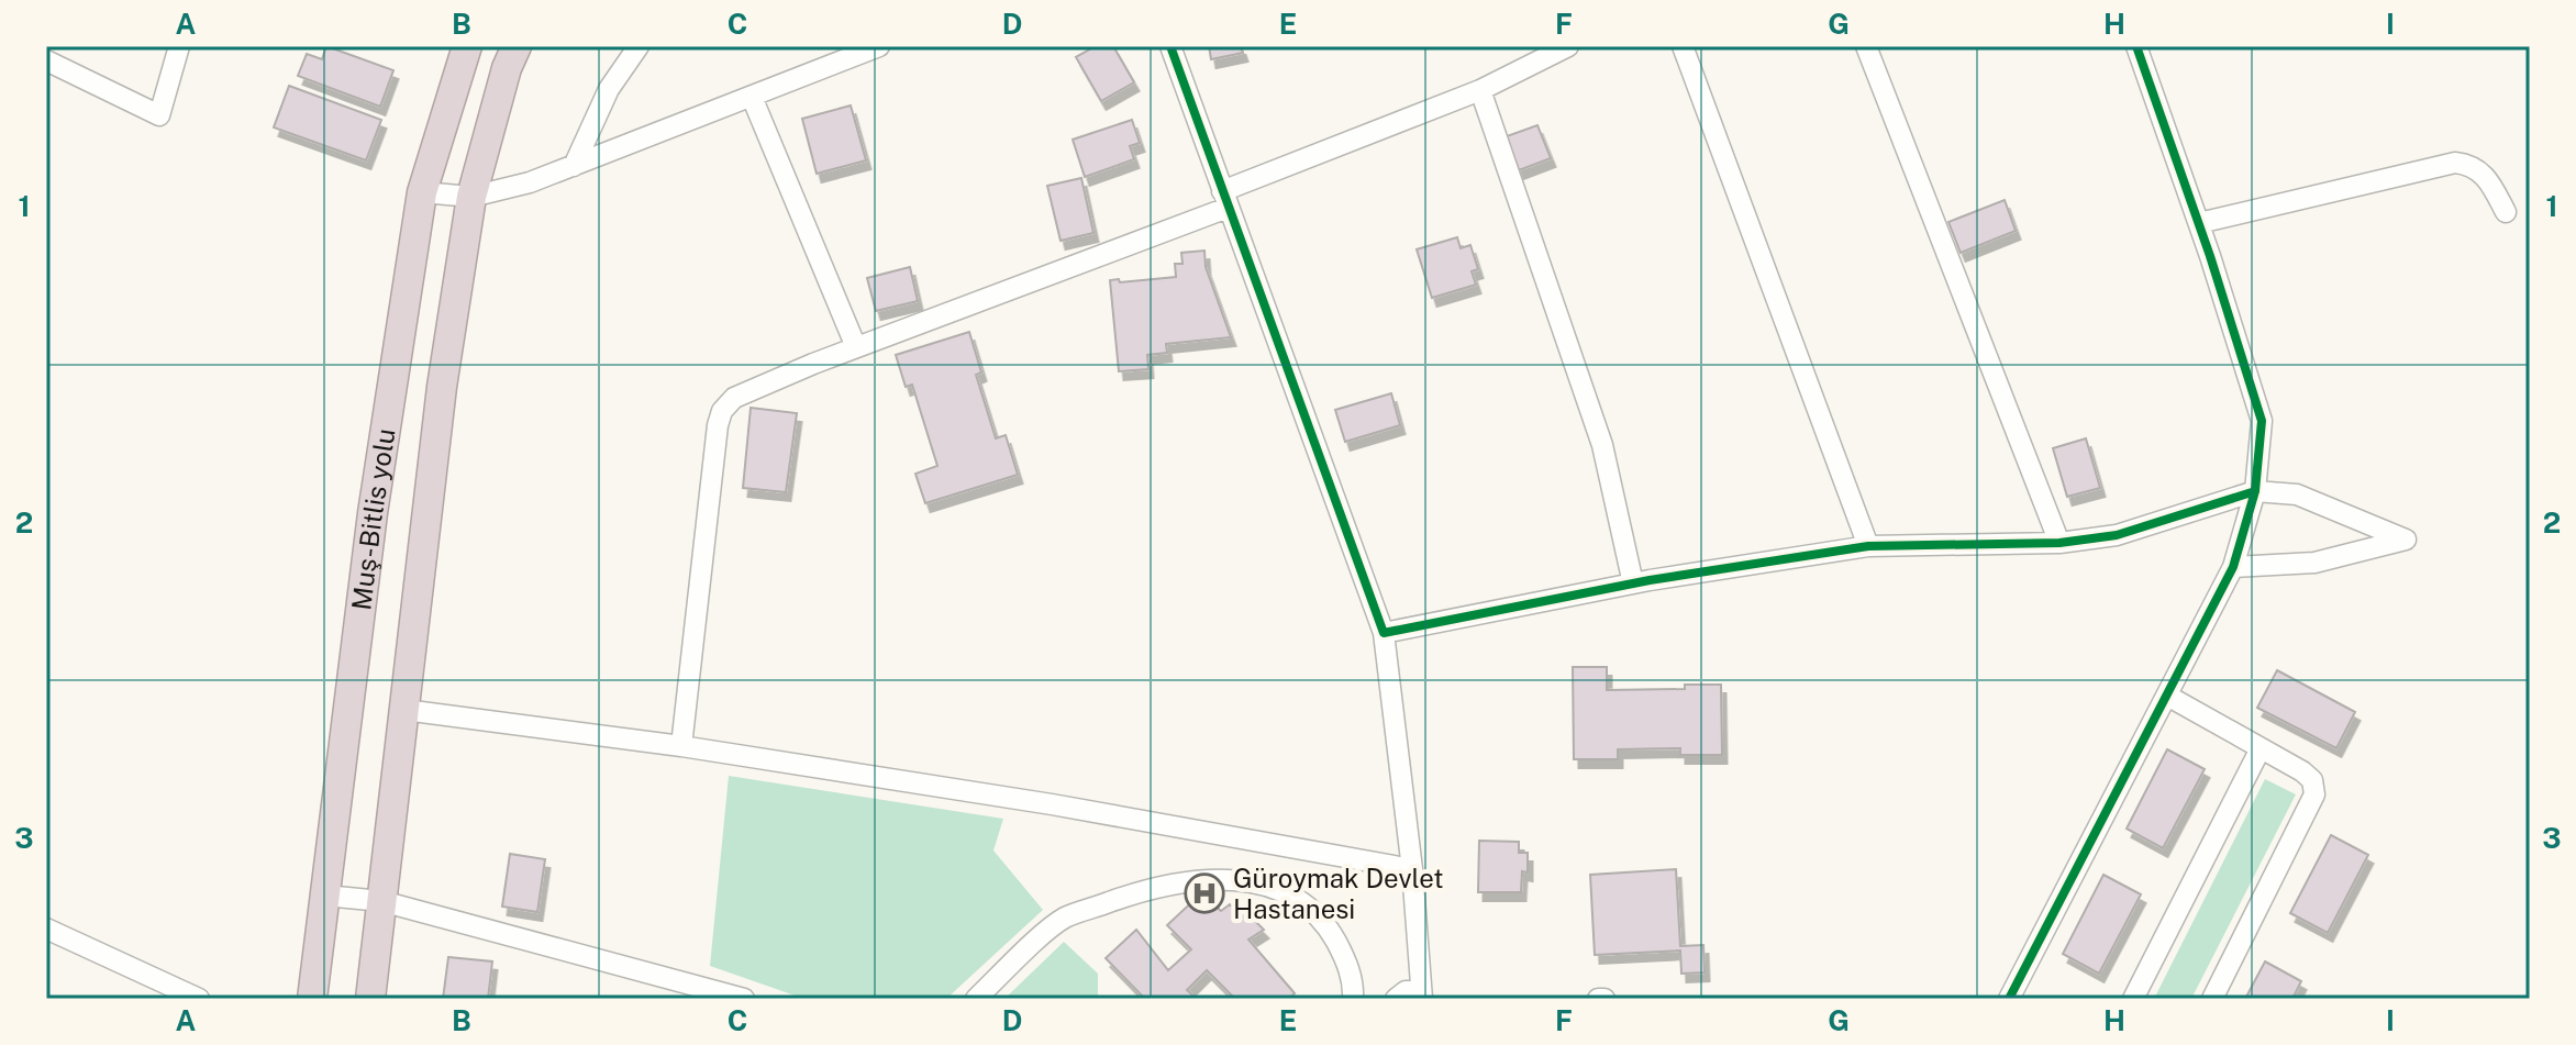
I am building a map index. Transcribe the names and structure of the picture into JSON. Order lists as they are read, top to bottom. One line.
{"streets":{"highway":["Muş-Bitlis yolu"]},"places":{"hospital":["Güroymak Devlet Hastanesi"]},"grid":{"columns":["A","B","C","D","E","F","G","H","I"],"rows":["1","2","3"]}}
